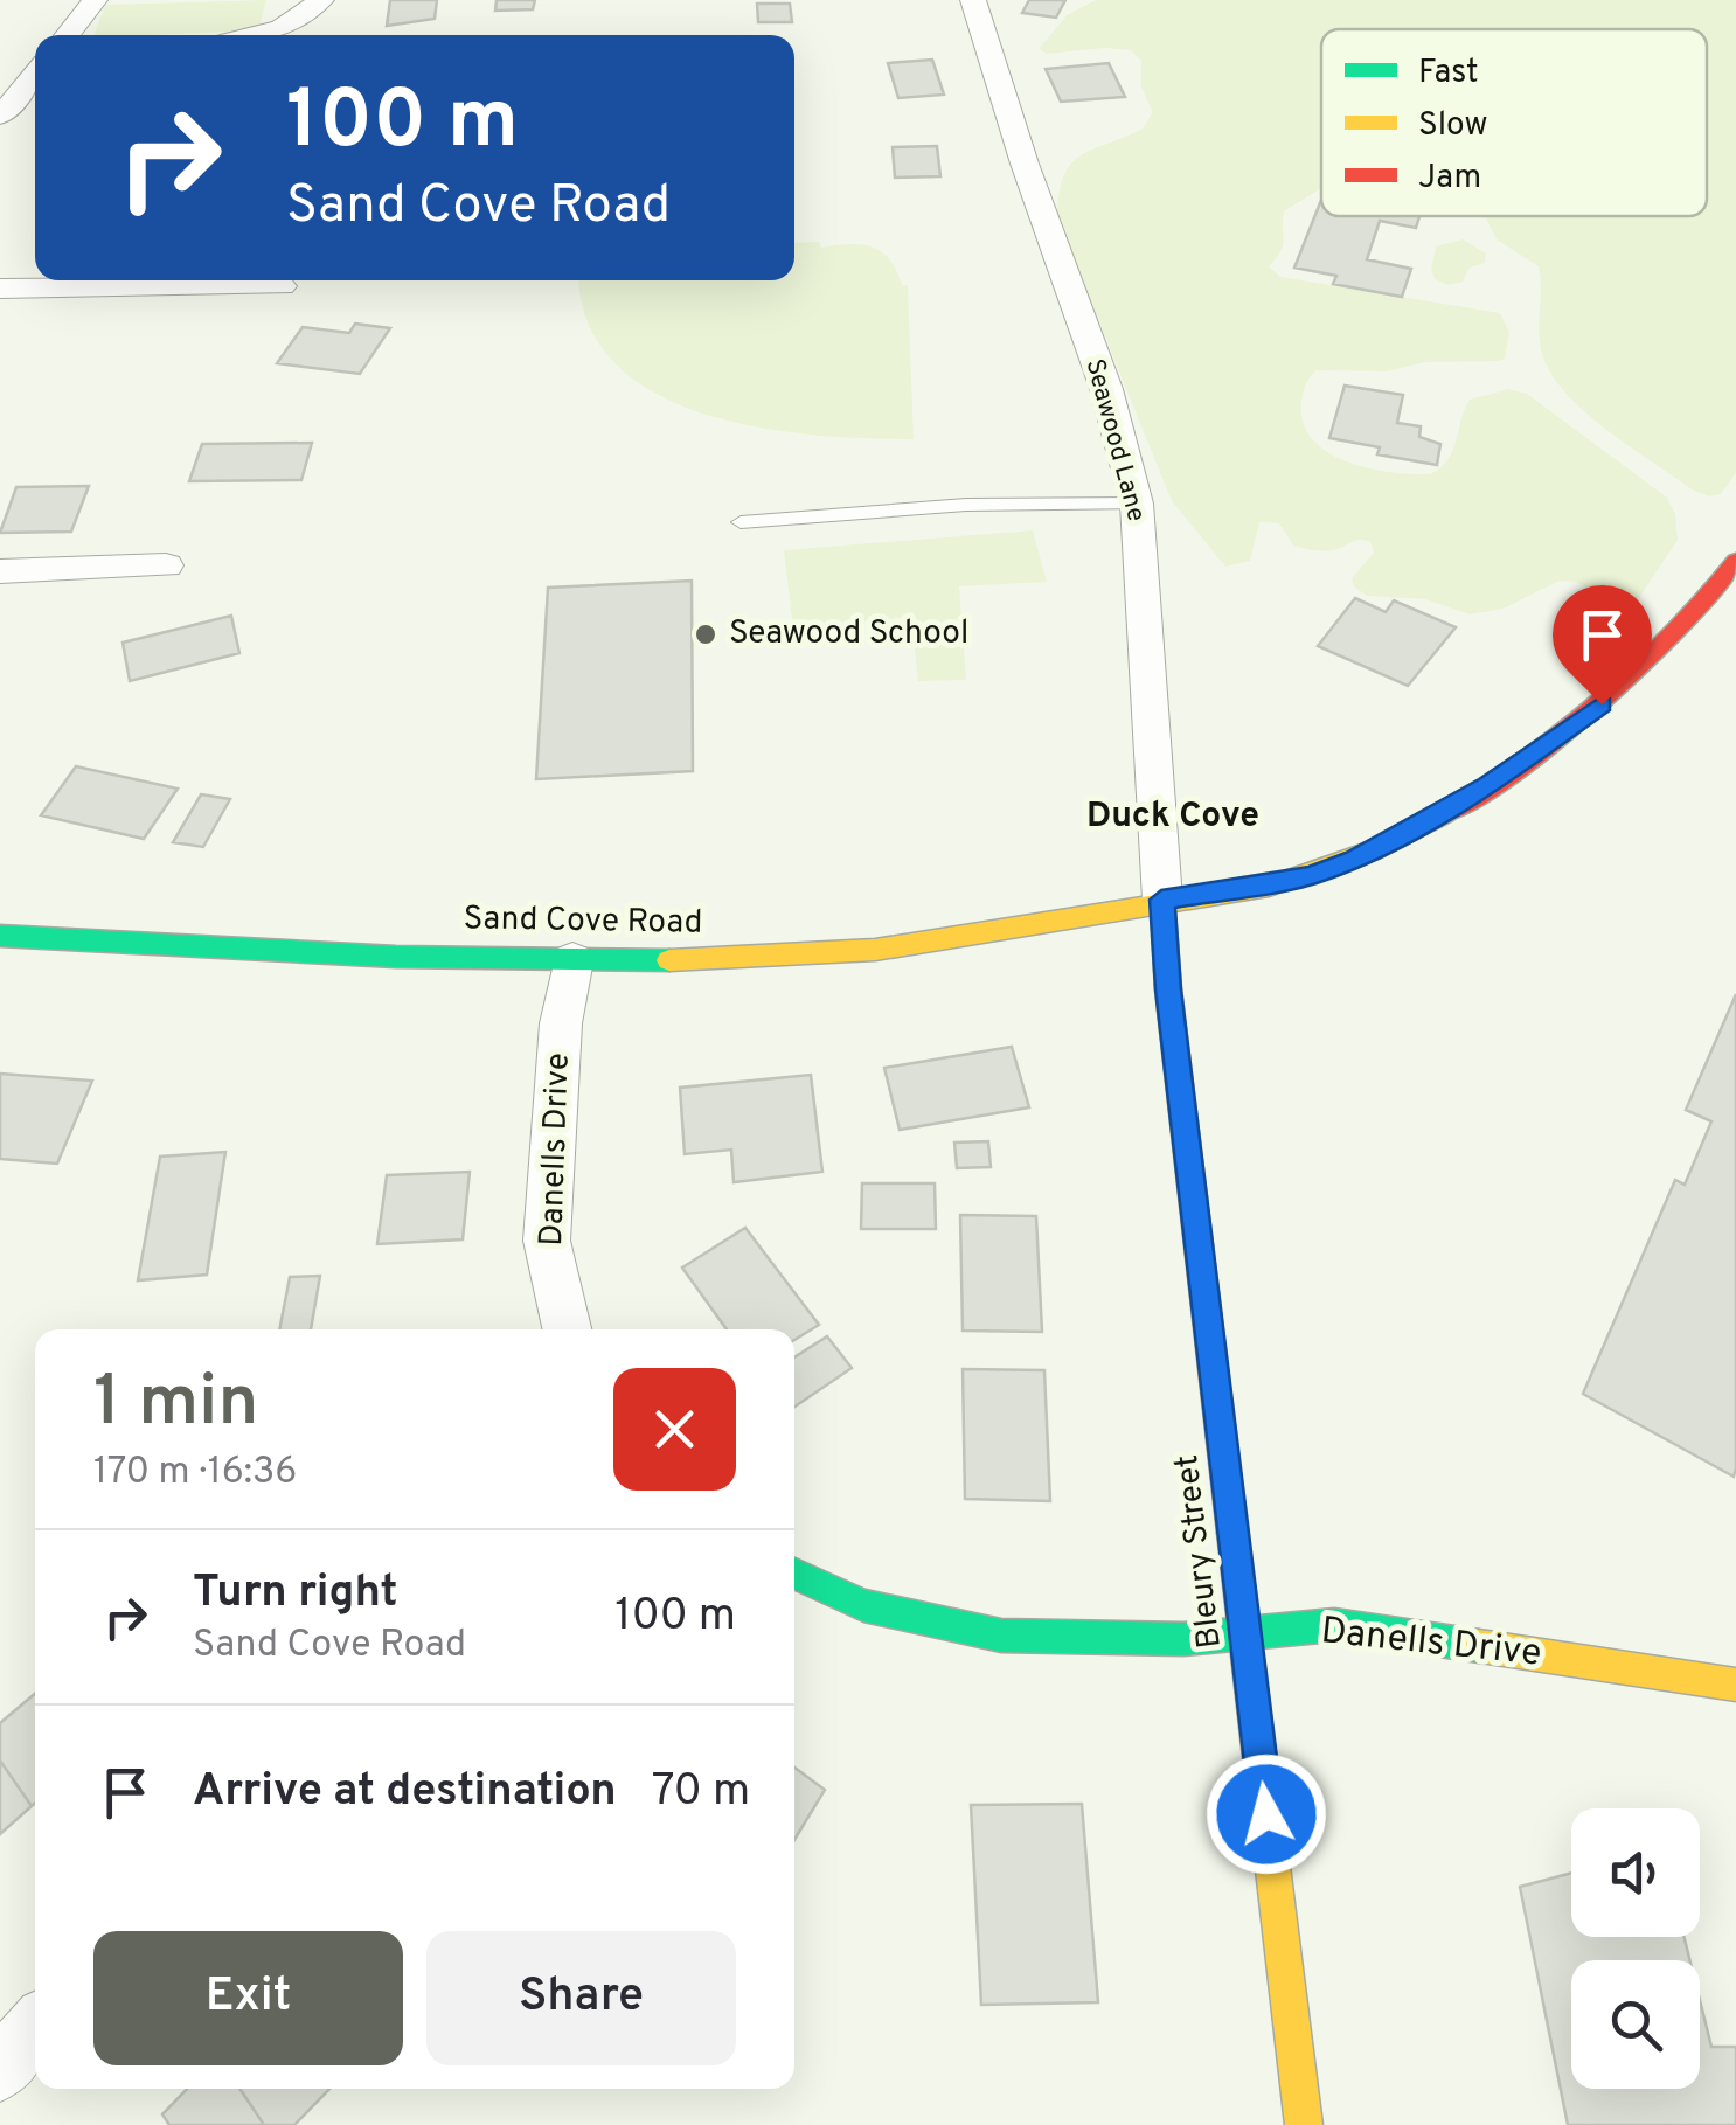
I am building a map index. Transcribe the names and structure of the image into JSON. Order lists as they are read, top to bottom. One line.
{"streets":{"street":["Seawood Lane","Sand Cove Road","Danells Drive","Bleury Street"]},"crossings":[["Seawood Lane","Sand Cove Road"],["Seawood Lane","Bleury Street"],["Sand Cove Road","Danells Drive"],["Sand Cove Road","Bleury Street"],["Danells Drive","Bleury Street"]],"districts":["Duck Cove"],"places":["Seawood School"],"legend":["Fast","Slow","Jam"],"page":{"turn":["100 m","Sand Cove Road"],"heading":["1 min","170 m · 16:36"],"list":[{"name":"Turn right","note":"Sand Cove Road","value":"100 m"},{"name":"Arrive at destination","value":"70 m"}],"buttons":["Exit","Share"]}}
